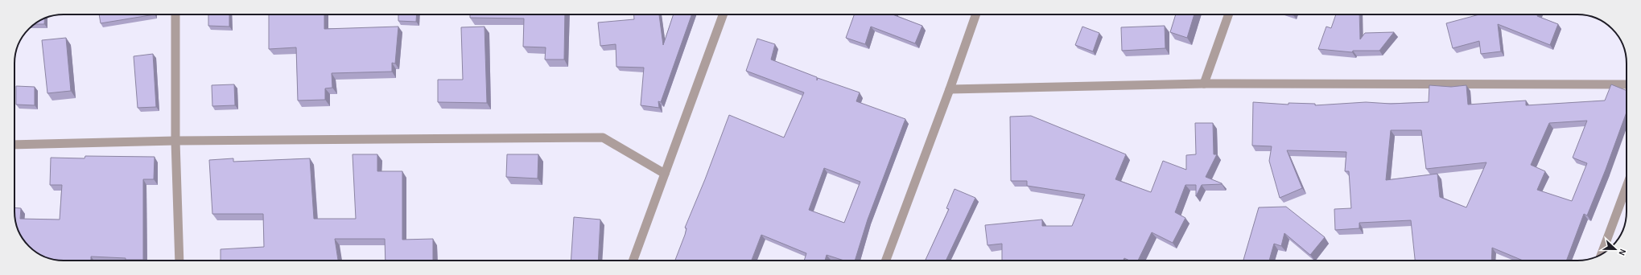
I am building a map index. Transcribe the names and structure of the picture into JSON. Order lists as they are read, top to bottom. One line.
{"north":"right"}
